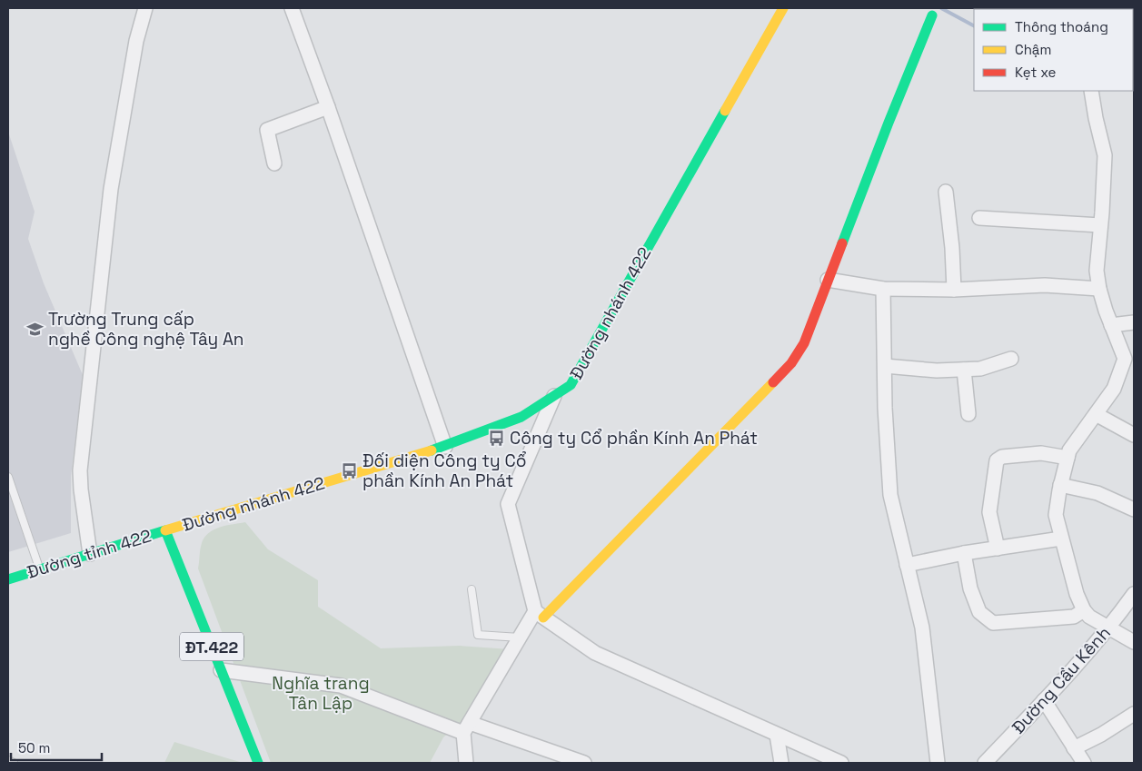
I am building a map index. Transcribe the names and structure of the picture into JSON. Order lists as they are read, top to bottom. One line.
{"streets":{"street":["Đường nhánh 422","Đường tỉnh 422","ĐT.422","Đường Cầu Kênh"]},"crossings":[["Đường nhánh 422","Đường tỉnh 422"]],"parks":["Nghĩa trang Tân Lập"],"places":{"school or university":["Trường Trung cấp nghề Công nghệ Tây An"],"bus stop":["Công ty Cổ phần Kính An Phát","Đối diện Công ty Cổ phần Kính An Phát"]},"legend":["Thông thoáng","Chậm","Kẹt xe"],"scale_bar":"50 m"}
